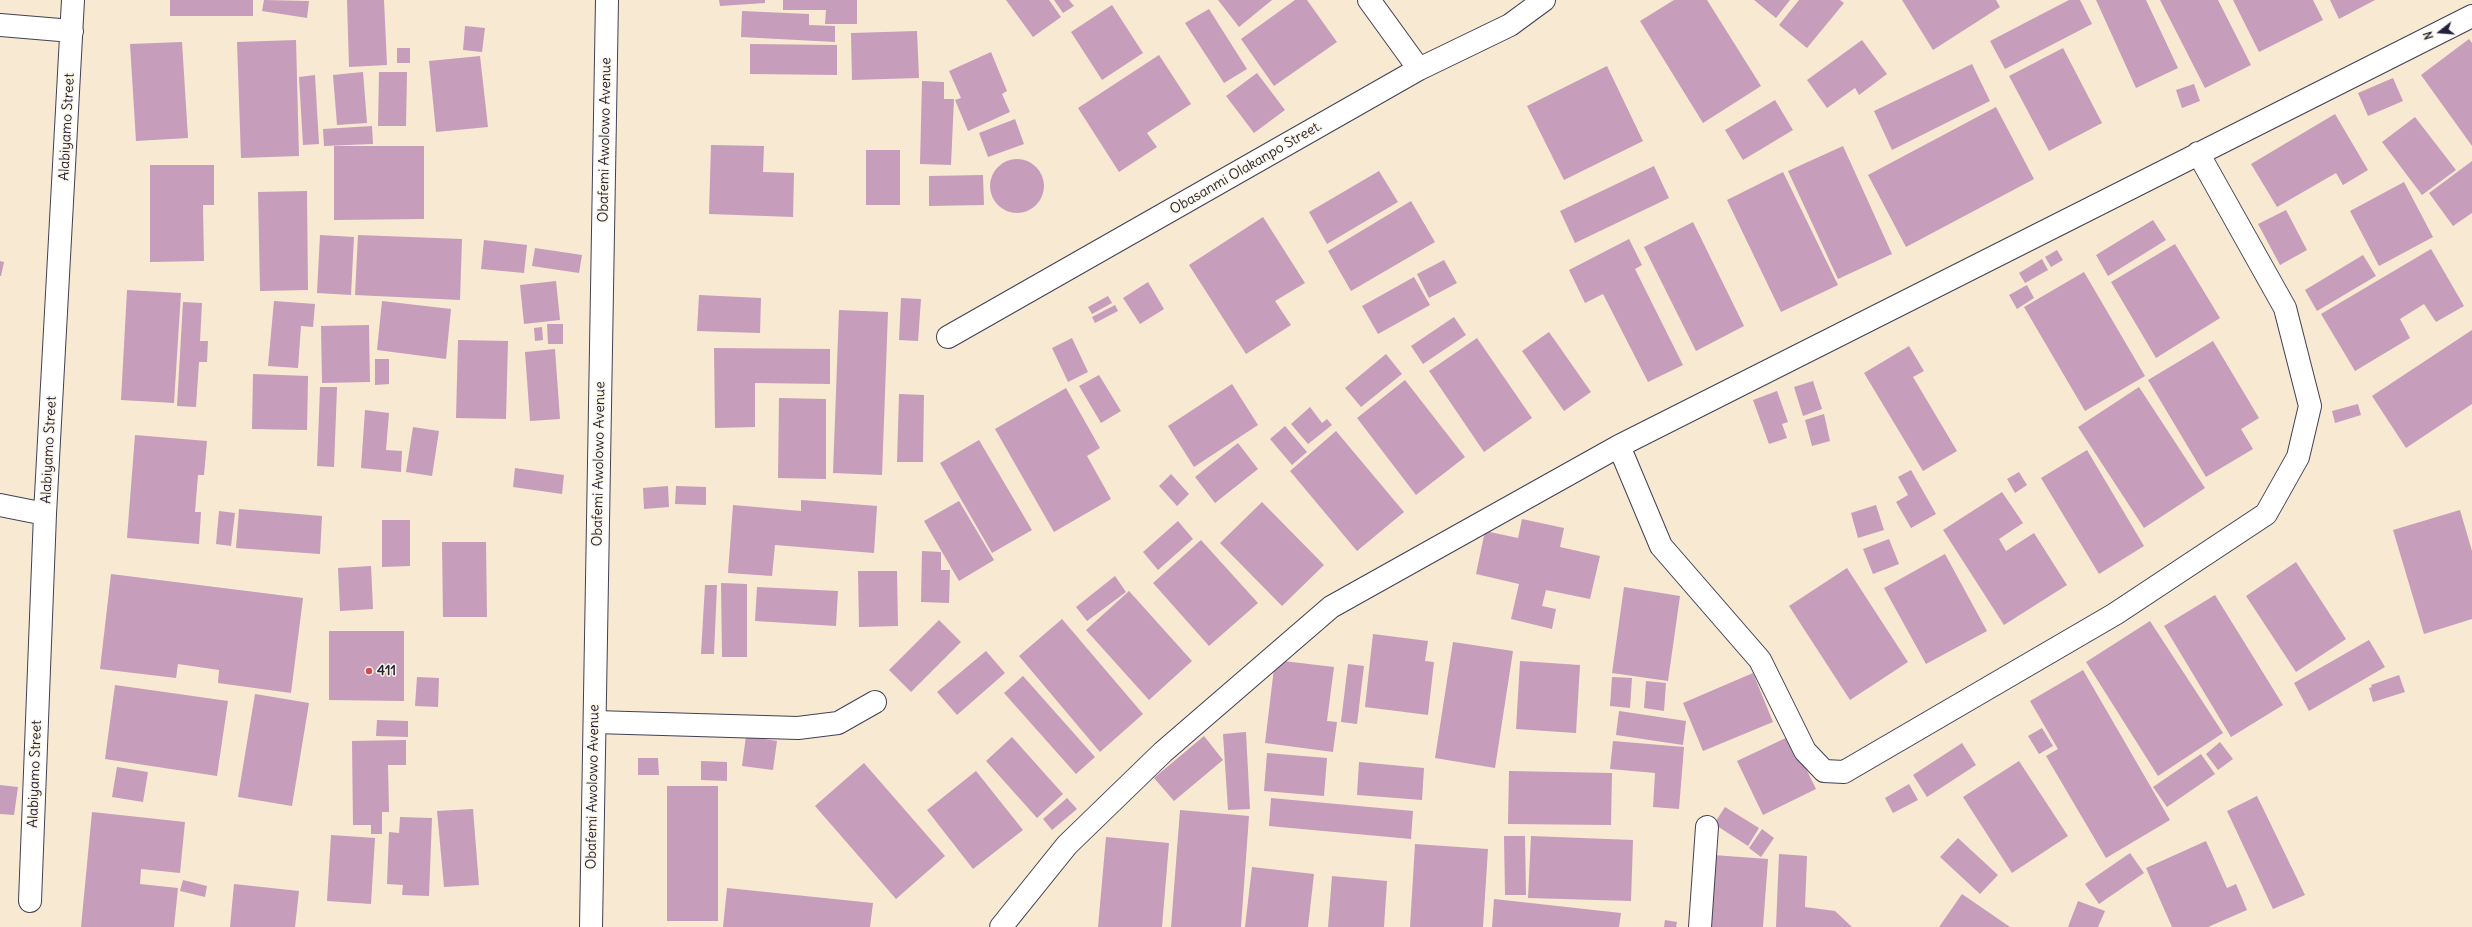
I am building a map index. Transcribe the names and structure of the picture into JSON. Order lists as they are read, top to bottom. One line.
{"streets":{"street":["Alabiyamo Street","Obafemi Awolowo Avenue","Obasanmi Olakanpo Street."]},"places":["411"],"north":"left"}
